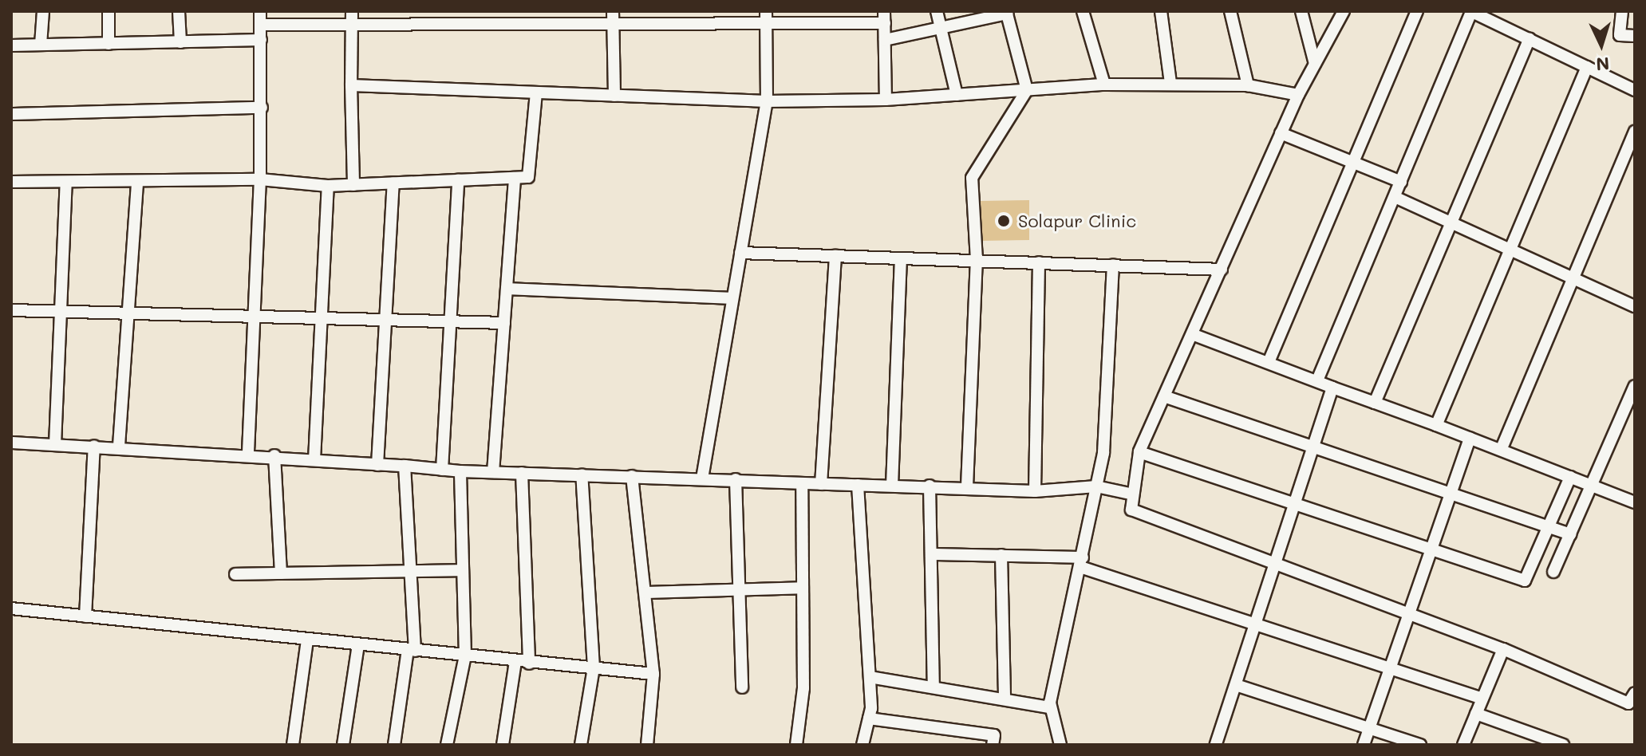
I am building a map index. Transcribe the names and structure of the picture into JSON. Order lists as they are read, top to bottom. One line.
{"places":["Solapur Clinic"],"north":"bottom"}
